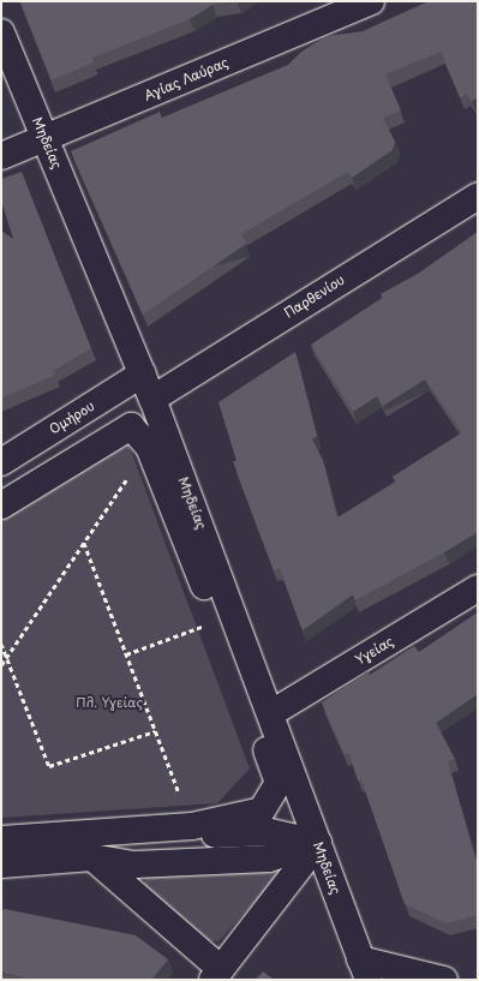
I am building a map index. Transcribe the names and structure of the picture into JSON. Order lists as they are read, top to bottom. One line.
{"streets":{"street":["Αγίας Λαύρας","Μηδείας","Παρθενίου","Ομήρου","Υγείας"]},"crossings":[["Αγίας Λαύρας","Μηδείας"],["Μηδείας","Παρθενίου"],["Μηδείας","Ομήρου"],["Μηδείας","Υγείας"]],"parks":["Πλ. Υγείας"]}
